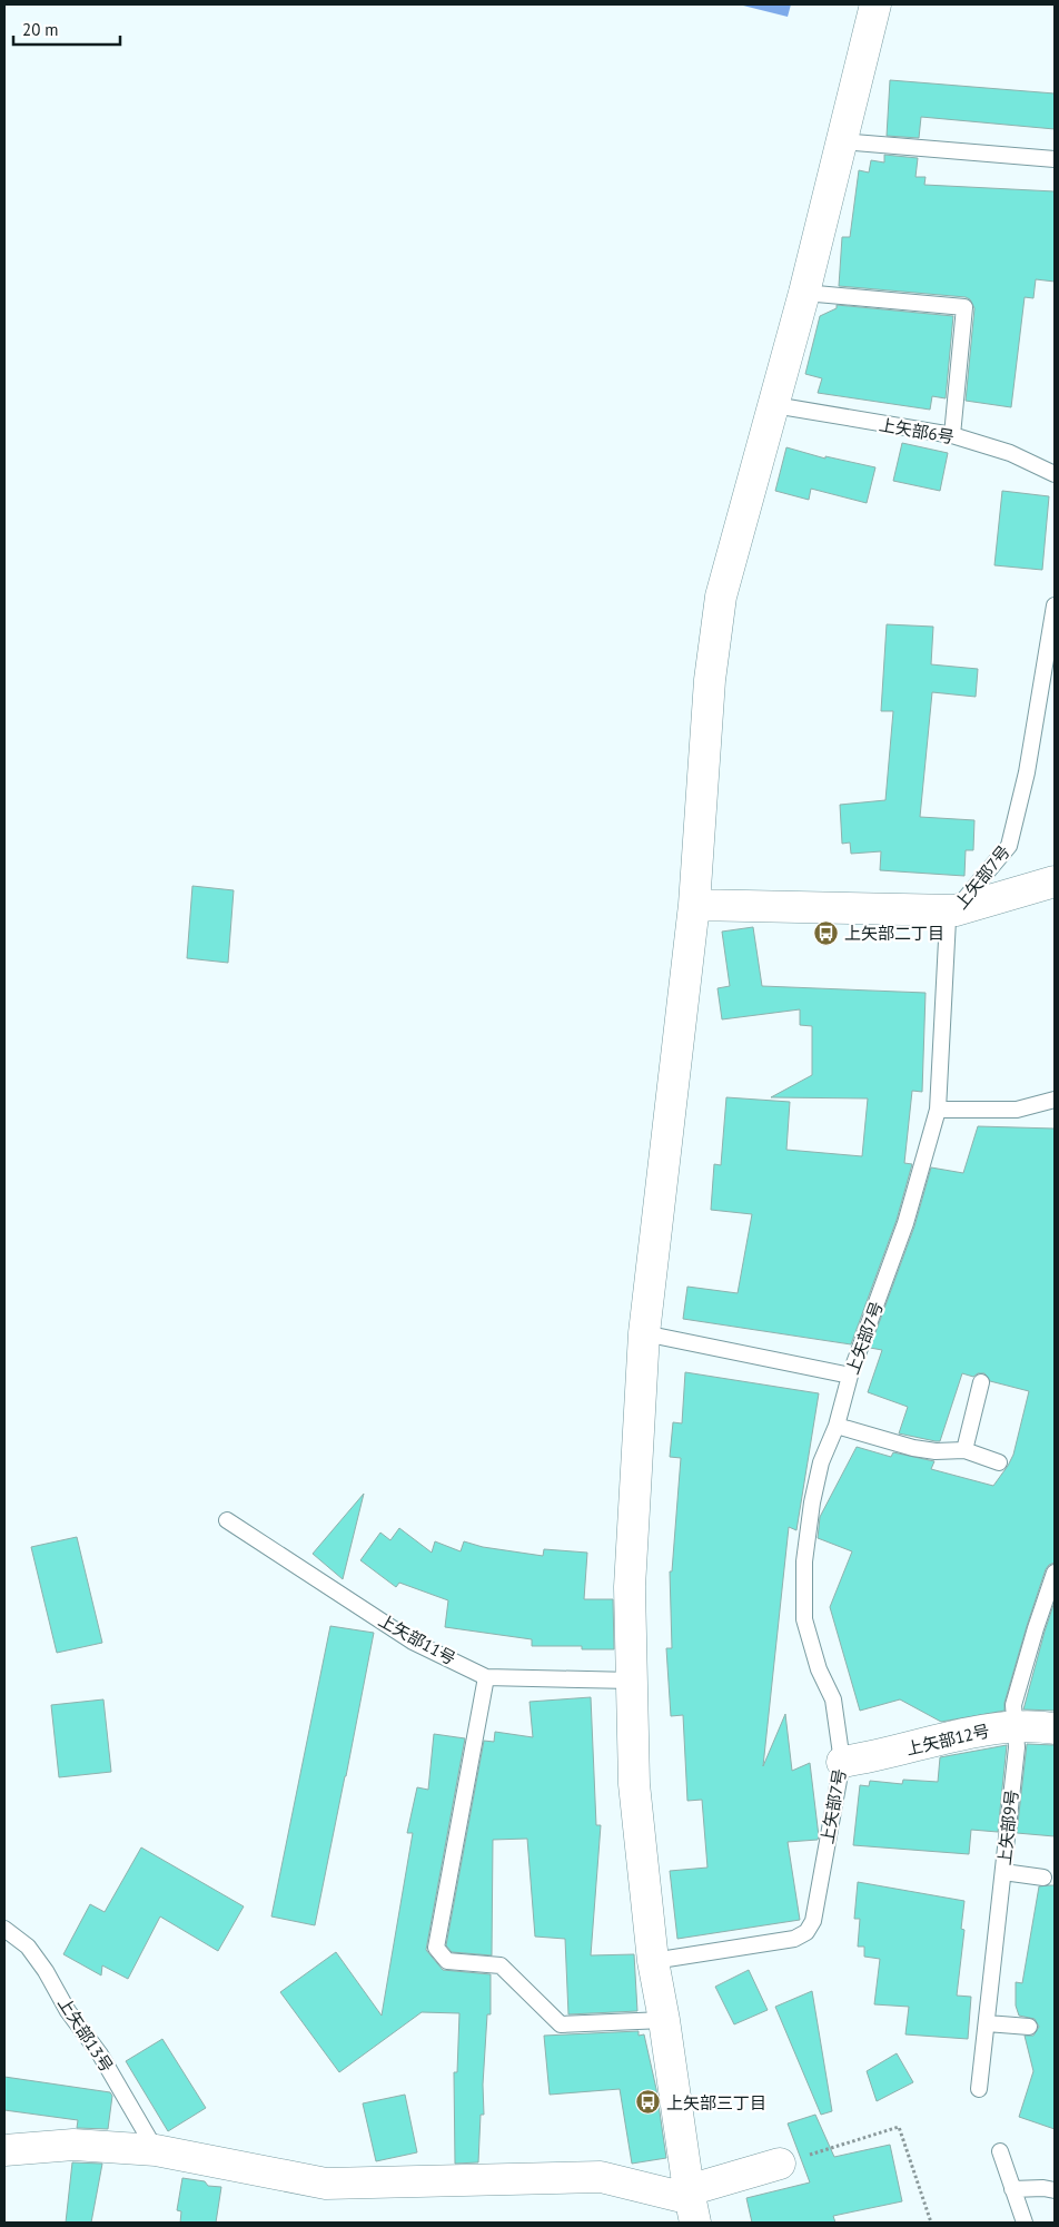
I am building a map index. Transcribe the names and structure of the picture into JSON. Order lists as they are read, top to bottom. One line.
{"streets":{"street":["上矢部12号"],"lane":["上矢部6号","上矢部7号","上矢部11号","上矢部9号","上矢部13号"]},"crossings":[["上矢部7号","上矢部12号"],["上矢部12号","上矢部9号"]],"places":{"bus stop":["上矢部二丁目","上矢部三丁目"]},"scale_bar":"20 m"}
